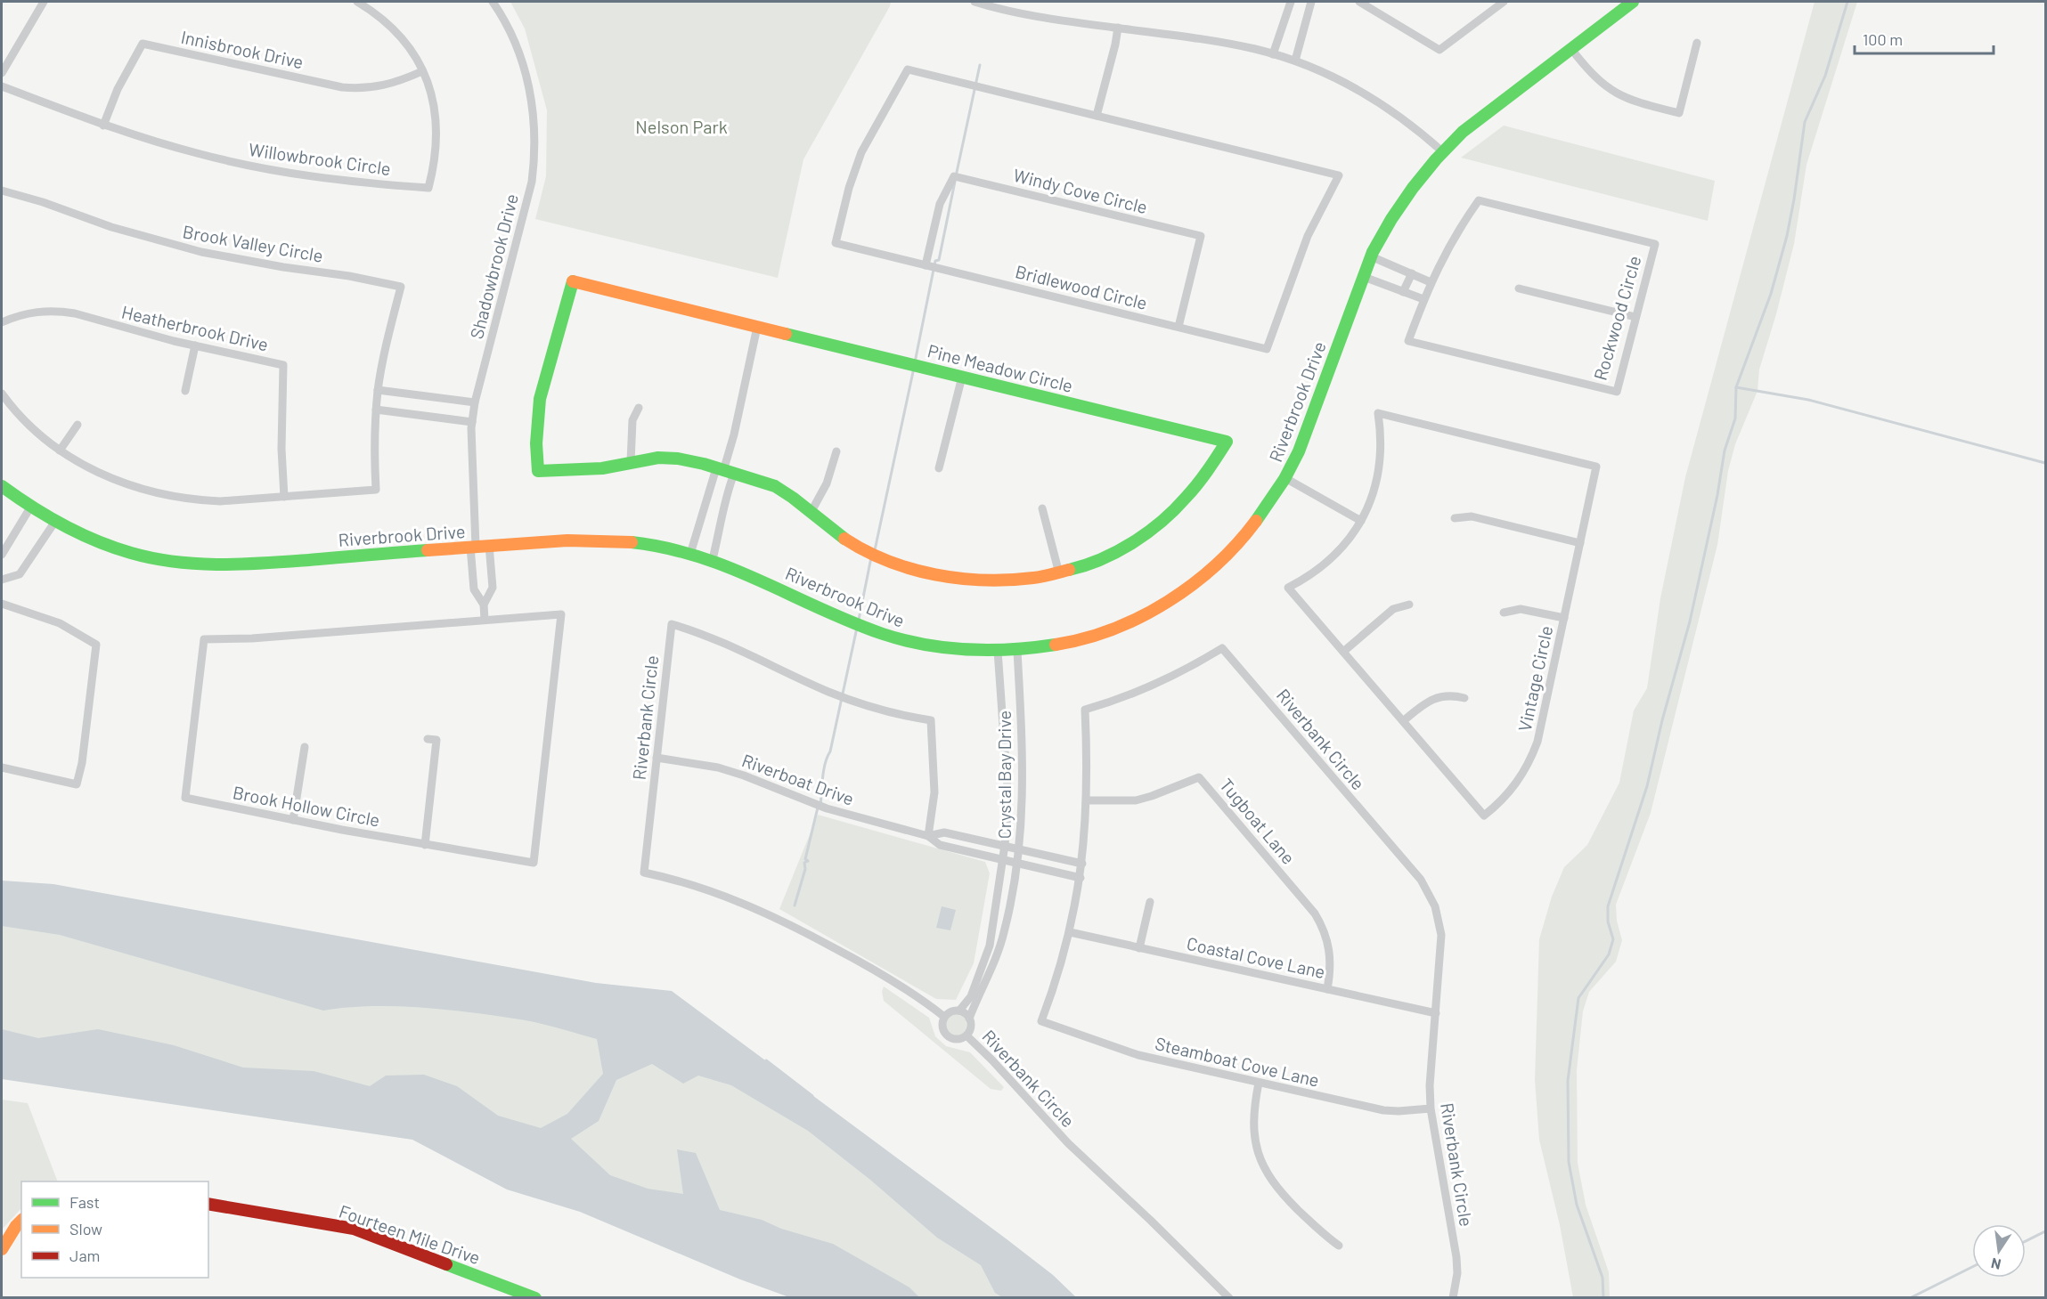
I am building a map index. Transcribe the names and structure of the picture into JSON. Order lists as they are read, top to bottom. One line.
{"streets":{"street":["Innisbrook Drive","Willowbrook Circle","Windy Cove Circle","Brook Valley Circle","Shadowbrook Drive","Bridlewood Circle","Rockwood Circle","Heatherbrook Drive","Pine Meadow Circle","Riverbrook Drive","Vintage Circle","Riverbank Circle","Crystal Bay Drive","Riverboat Drive","Brook Hollow Circle","Tugboat Lane","Coastal Cove Lane","Steamboat Cove Lane","Fourteen Mile Drive"]},"crossings":[["Innisbrook Drive","Willowbrook Circle"],["Windy Cove Circle","Bridlewood Circle"],["Brook Valley Circle","Heatherbrook Drive"],["Shadowbrook Drive","Riverbrook Drive"],["Riverbrook Drive","Crystal Bay Drive"],["Riverbank Circle","Crystal Bay Drive"],["Riverbank Circle","Riverboat Drive"],["Riverbank Circle","Tugboat Lane"],["Riverbank Circle","Coastal Cove Lane"],["Riverbank Circle","Steamboat Cove Lane"],["Tugboat Lane","Coastal Cove Lane"]],"parks":["Nelson Park"],"legend":["Fast","Slow","Jam"],"scale_bar":"100 m","north":"bottom"}
